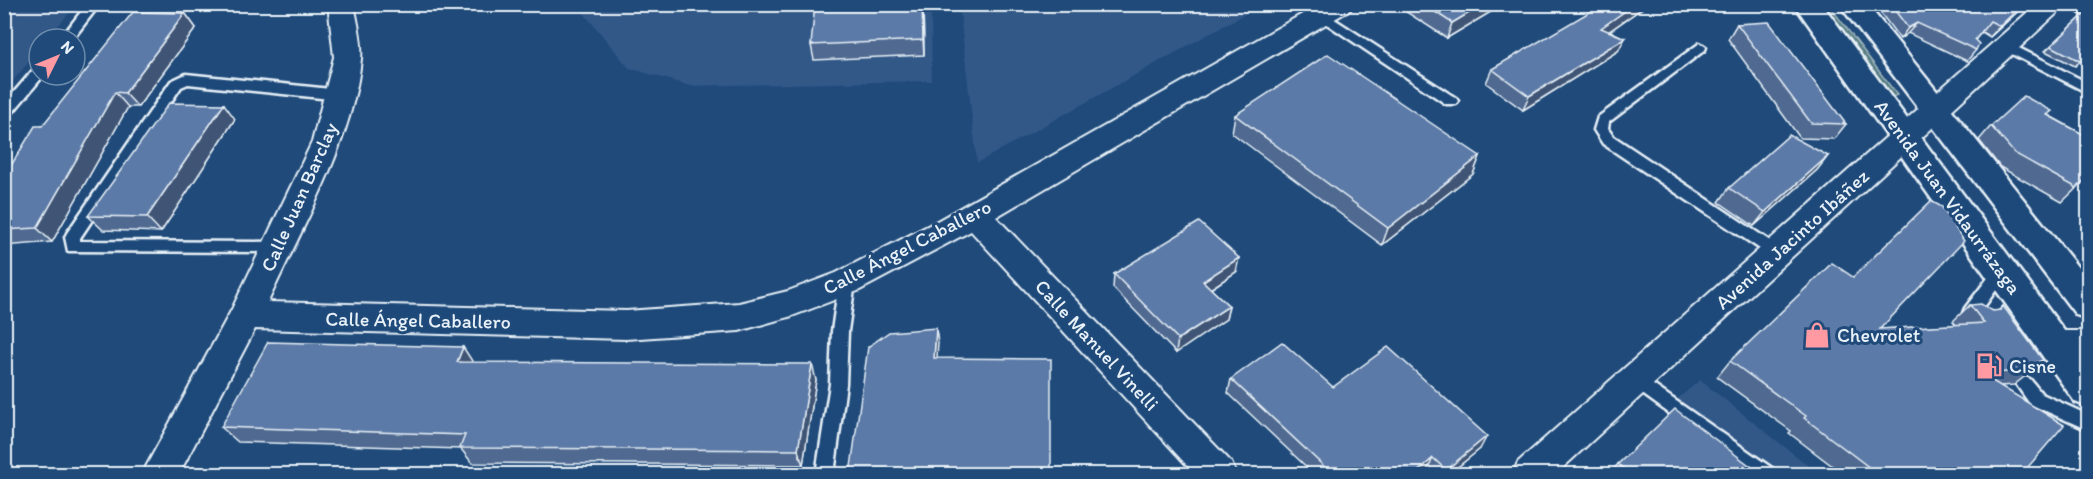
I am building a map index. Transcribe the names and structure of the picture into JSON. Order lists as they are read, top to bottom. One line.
{"streets":{"main road":["Avenida Juan Vidaurrázaga"],"street":["Calle Juan Barclay","Avenida Jacinto Ibáñez","Calle Ángel Caballero","Calle Manuel Vinelli"]},"crossings":[["Calle Juan Barclay","Calle Ángel Caballero"],["Avenida Juan Vidaurrázaga","Avenida Jacinto Ibáñez"],["Calle Ángel Caballero","Calle Manuel Vinelli"]],"places":{"shop":["Chevrolet"],"fuel station":["Cisne"]},"north":"top right"}
